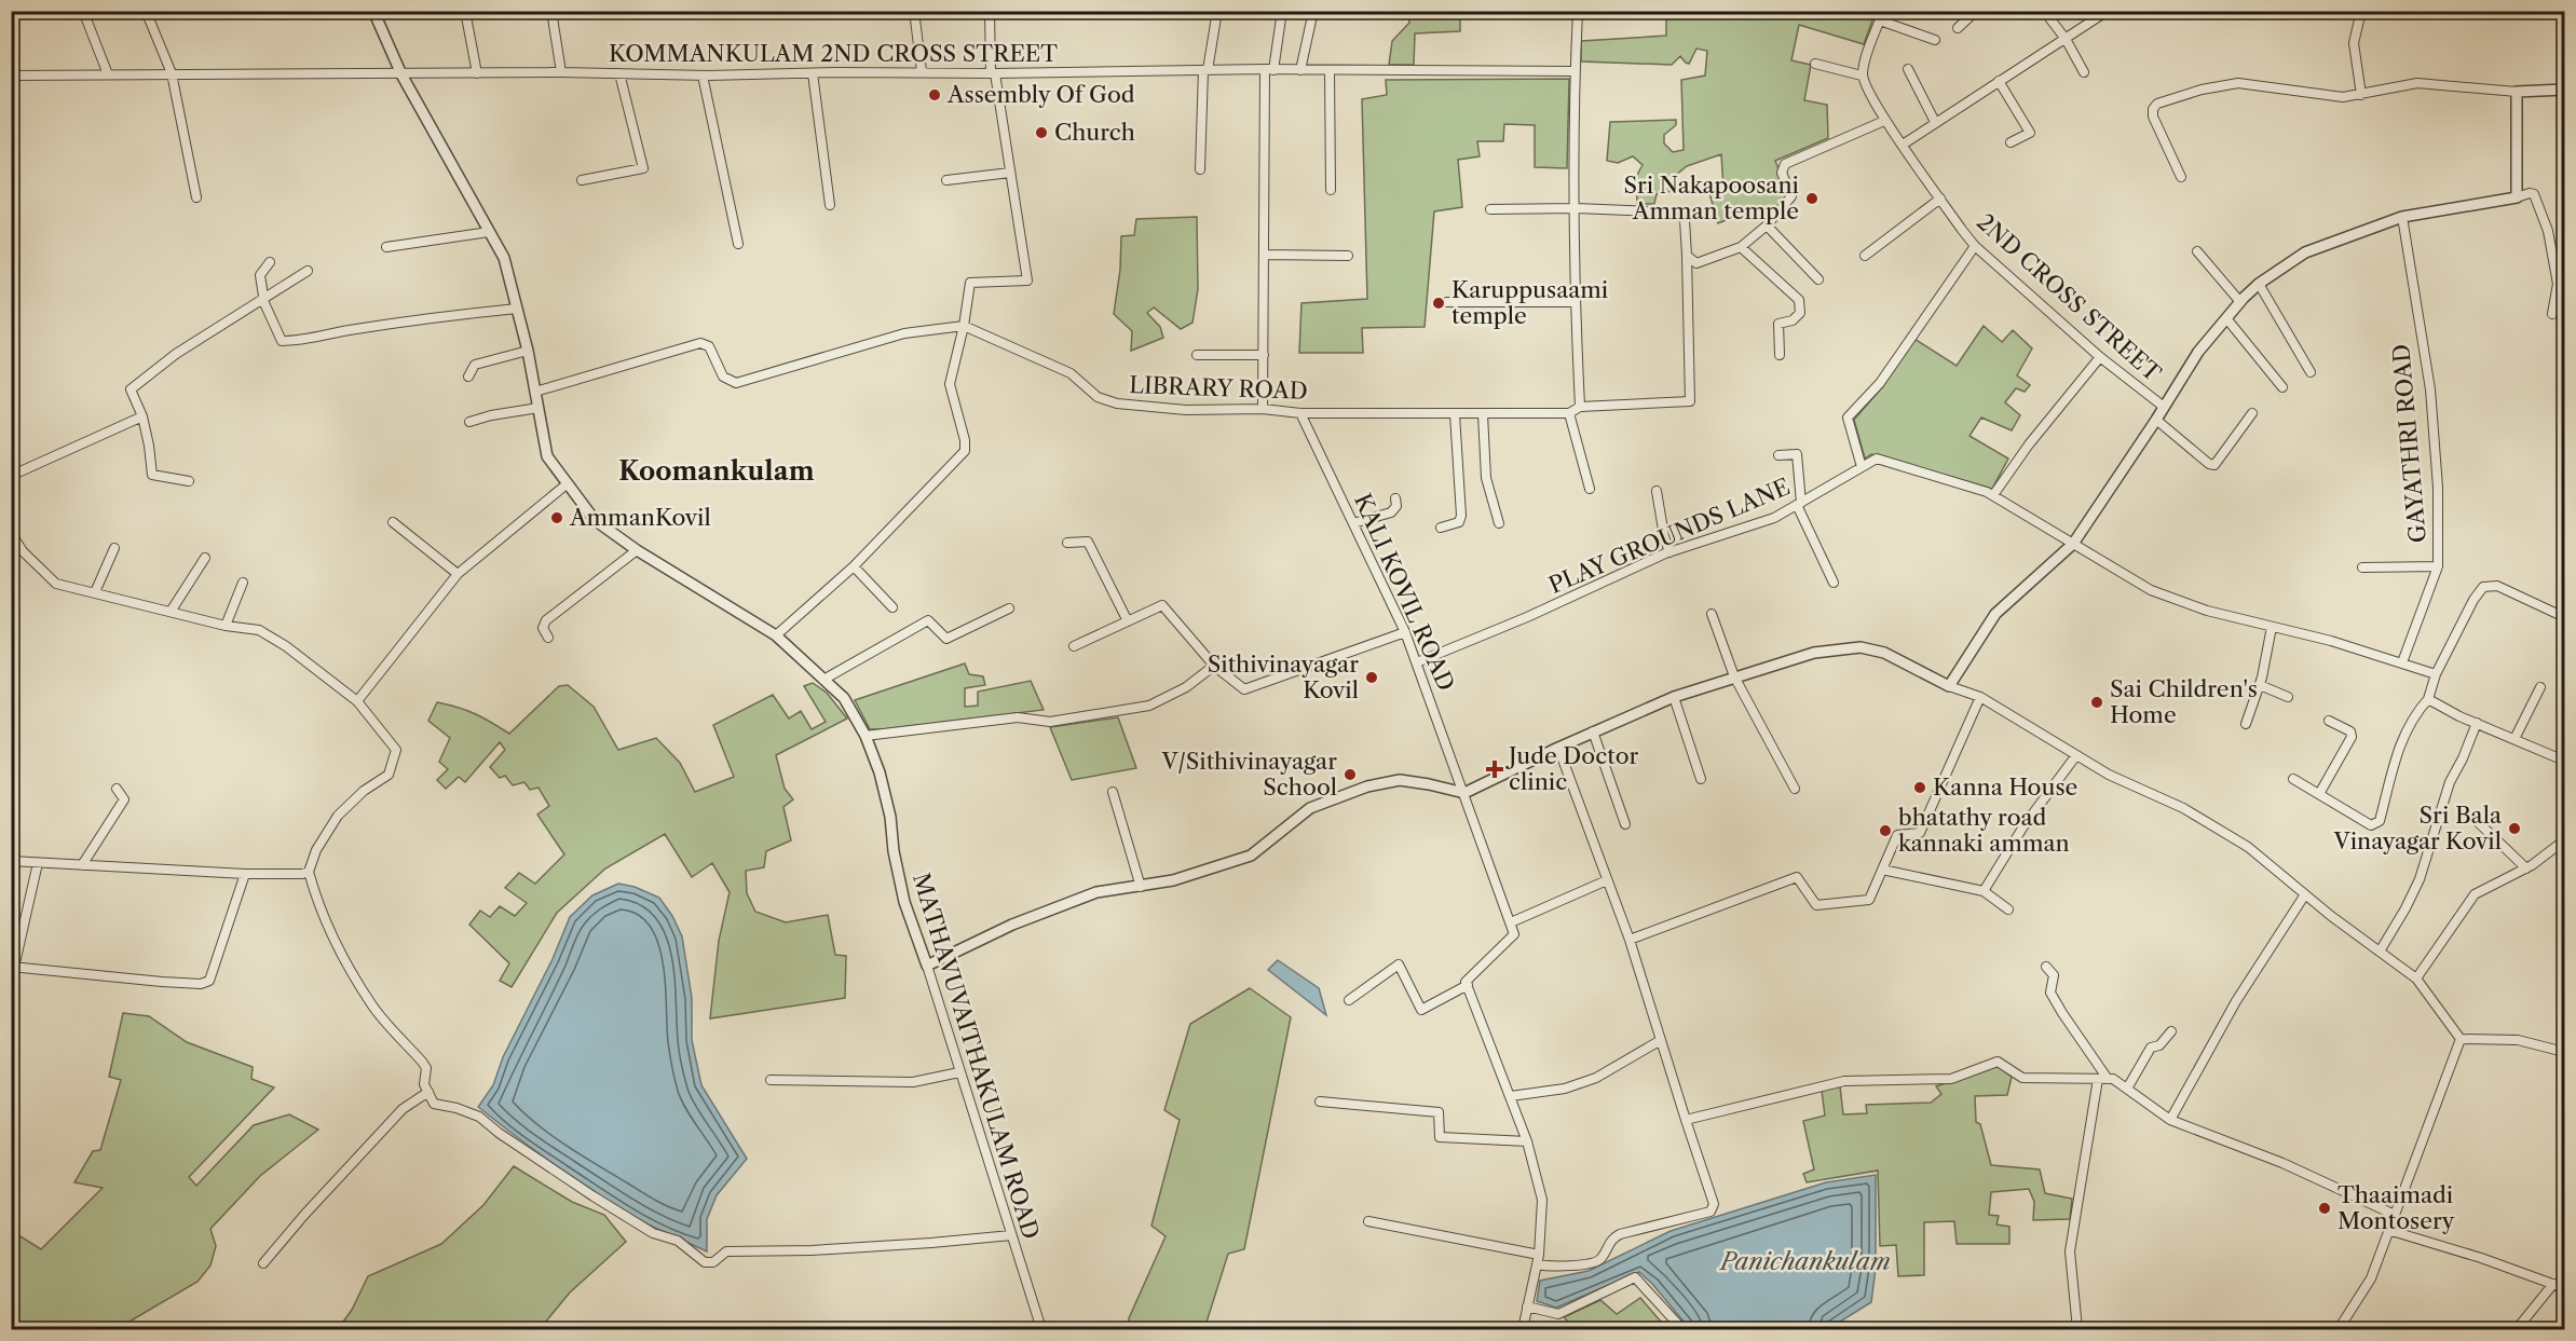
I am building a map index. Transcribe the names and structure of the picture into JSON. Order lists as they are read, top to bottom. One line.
{"streets":{"street":["KOMMANKULAM 2ND CROSS STREET","2ND CROSS STREET","LIBRARY ROAD","GAYATHRI ROAD","PLAY GROUNDS LANE","KALI KOVIL ROAD","MATHAVUVAITHAKULAM ROAD"]},"crossings":[["KOMMANKULAM 2ND CROSS STREET","MATHAVUVAITHAKULAM ROAD"],["LIBRARY ROAD","KALI KOVIL ROAD"],["GAYATHRI ROAD","PLAY GROUNDS LANE"],["PLAY GROUNDS LANE","KALI KOVIL ROAD"]],"districts":["Koomankulam"],"water":["Panichankulam"],"places":{"other":["Assembly Of God","Church","Sri Nakapoosani Amman temple","Karuppusaami temple","AmmanKovil","Sithivinayagar Kovil","Sai Children's Home","V/Sithivinayagar School","Kanna House","Sri Bala Vinayagar Kovil","bhatathy road kannaki amman","Thaaimadi Montosery"],"health":["Jude Doctor clinic"]}}
